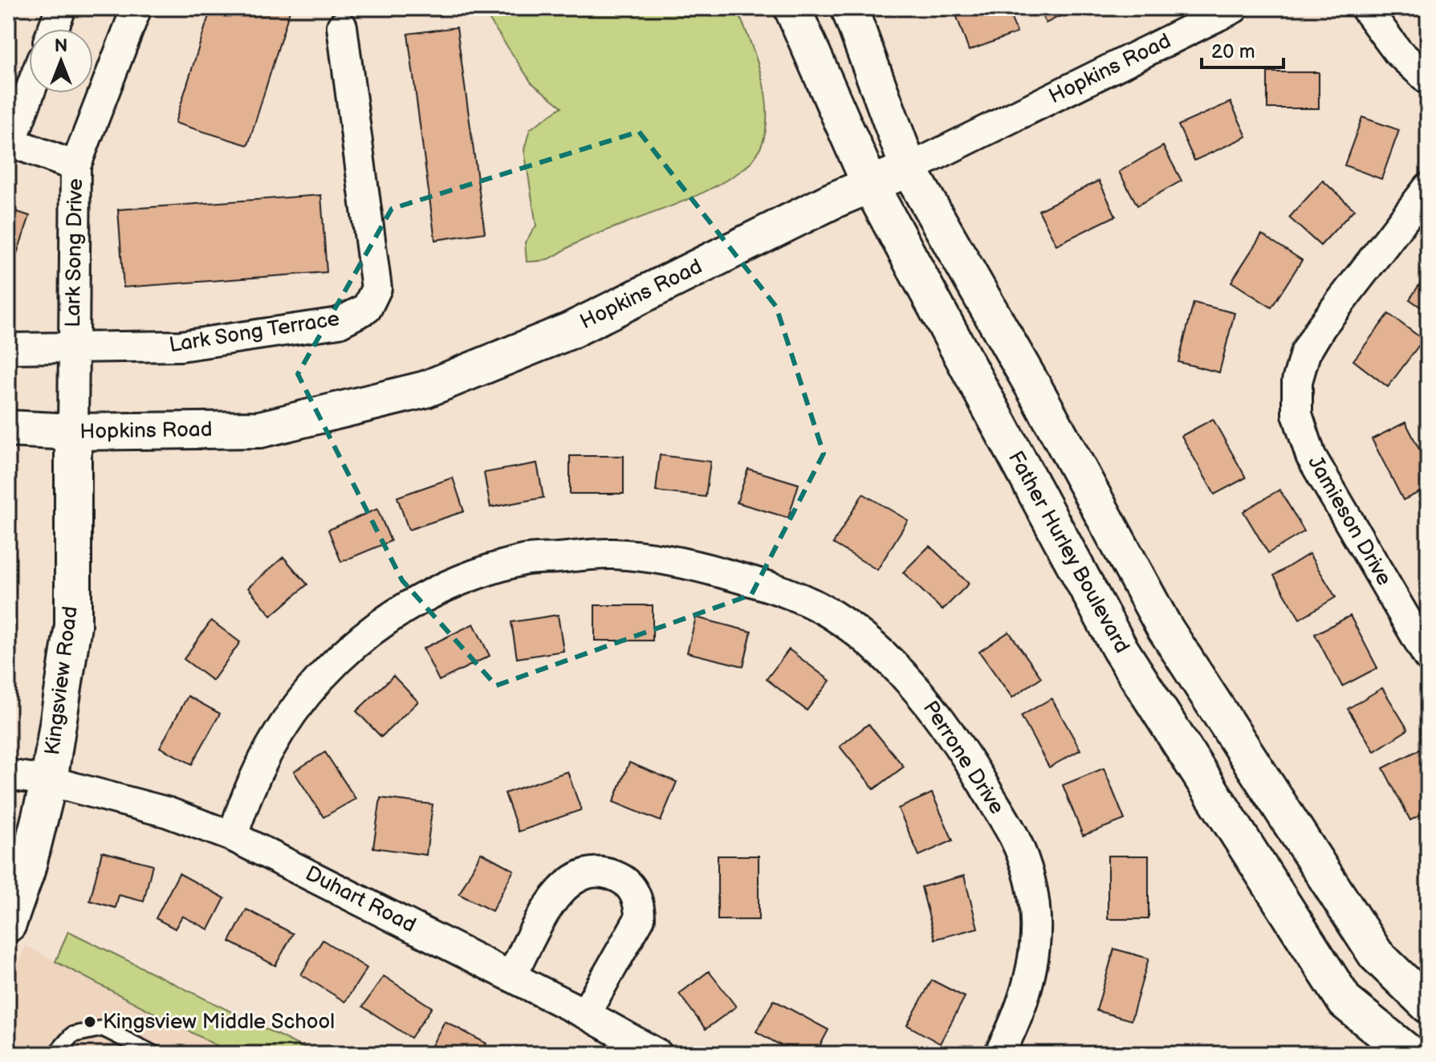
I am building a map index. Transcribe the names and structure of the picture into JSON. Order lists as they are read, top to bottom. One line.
{"streets":{"main road":["Hopkins Road","Father Hurley Boulevard","Kingsview Road"],"street":["Lark Song Drive","Lark Song Terrace","Jamieson Drive","Perrone Drive","Duhart Road"]},"crossings":[["Hopkins Road","Lark Song Drive"],["Hopkins Road","Father Hurley Boulevard"],["Hopkins Road","Kingsview Road"],["Lark Song Drive","Lark Song Terrace"],["Lark Song Drive","Kingsview Road"],["Kingsview Road","Duhart Road"],["Perrone Drive","Duhart Road"]],"places":["Kingsview Middle School"],"scale_bar":"20 m","north":"top"}
